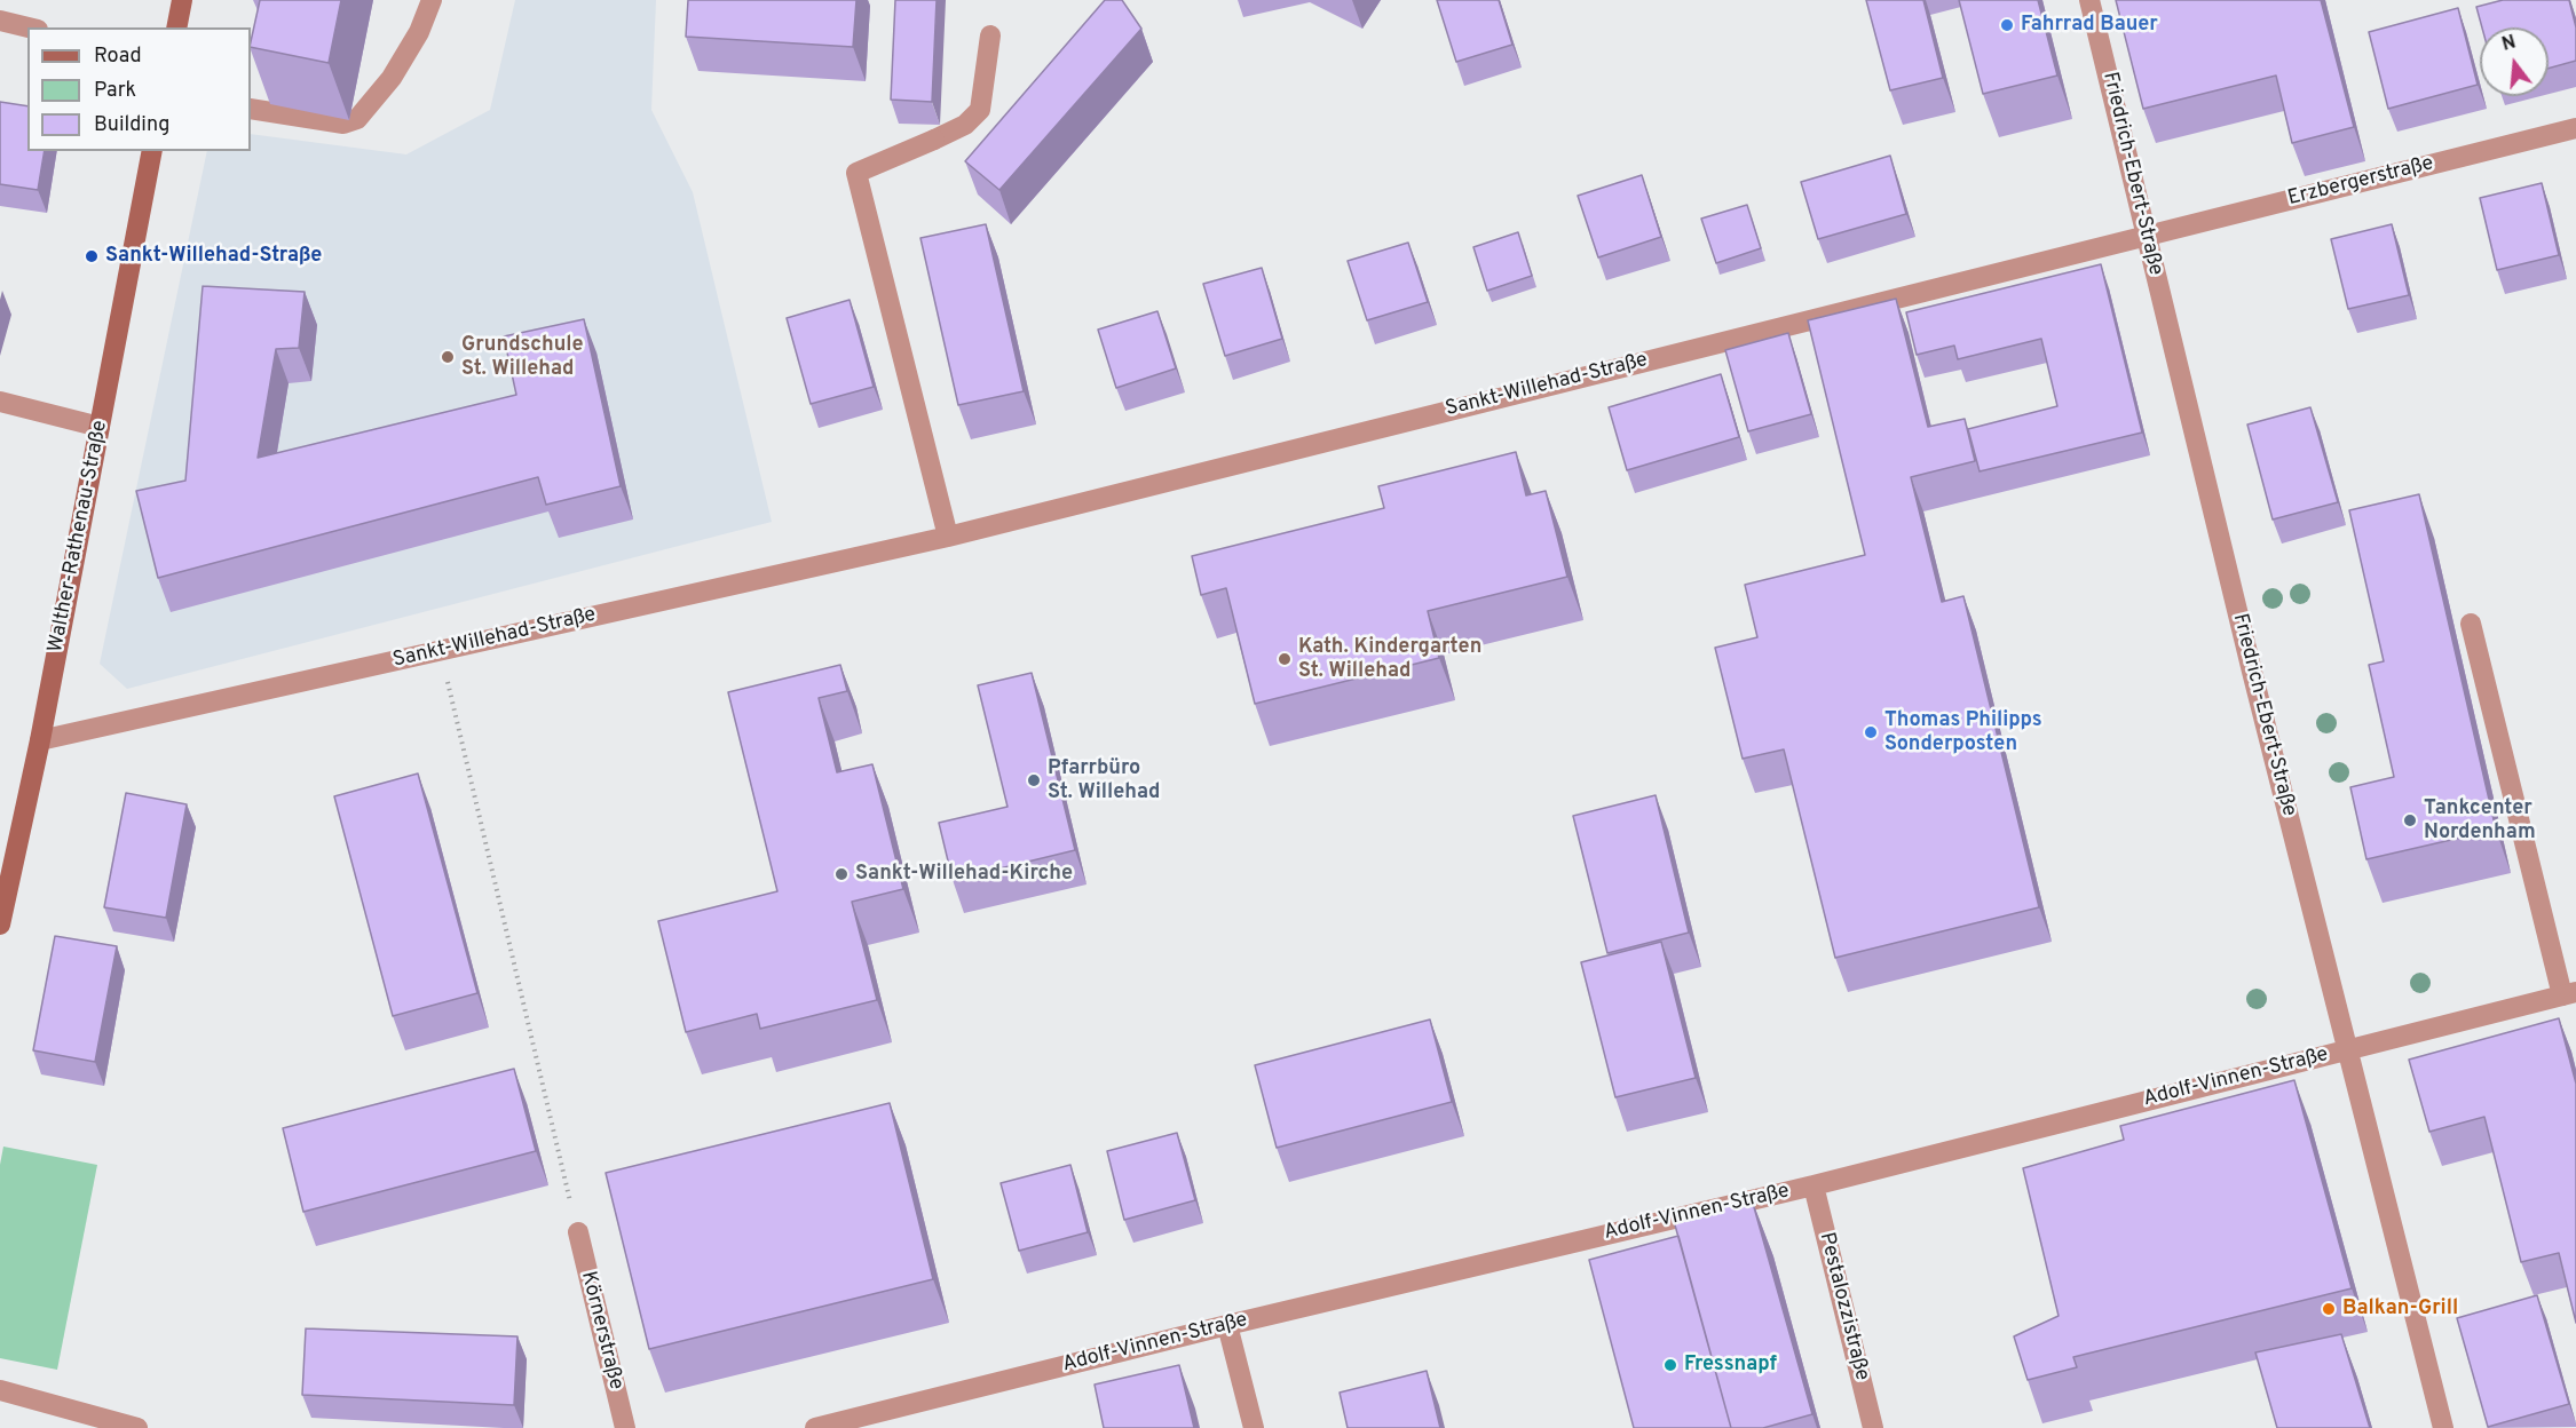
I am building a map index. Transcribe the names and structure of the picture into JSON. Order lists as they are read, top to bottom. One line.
{"streets":{"street":["Friedrich-Ebert-Straße","Erzbergerstraße","Sankt-Willehad-Straße","Walther-Rathenau-Straße","Adolf-Vinnen-Straße","Pestalozzistraße","Körnerstraße"]},"crossings":[["Friedrich-Ebert-Straße","Erzbergerstraße"],["Friedrich-Ebert-Straße","Sankt-Willehad-Straße"],["Friedrich-Ebert-Straße","Adolf-Vinnen-Straße"],["Erzbergerstraße","Sankt-Willehad-Straße"],["Sankt-Willehad-Straße","Walther-Rathenau-Straße"],["Adolf-Vinnen-Straße","Pestalozzistraße"]],"places":["Fahrrad Bauer","Sankt-Willehad-Straße","Grundschule St. Willehad","Kath. Kindergarten St. Willehad","Thomas Philipps Sonderposten","Pfarrbüro St. Willehad","Tankcenter Nordenham","Sankt-Willehad-Kirche","Balkan-Grill","Fressnapf"],"legend":["Road","Park","Building"],"north":"top"}
